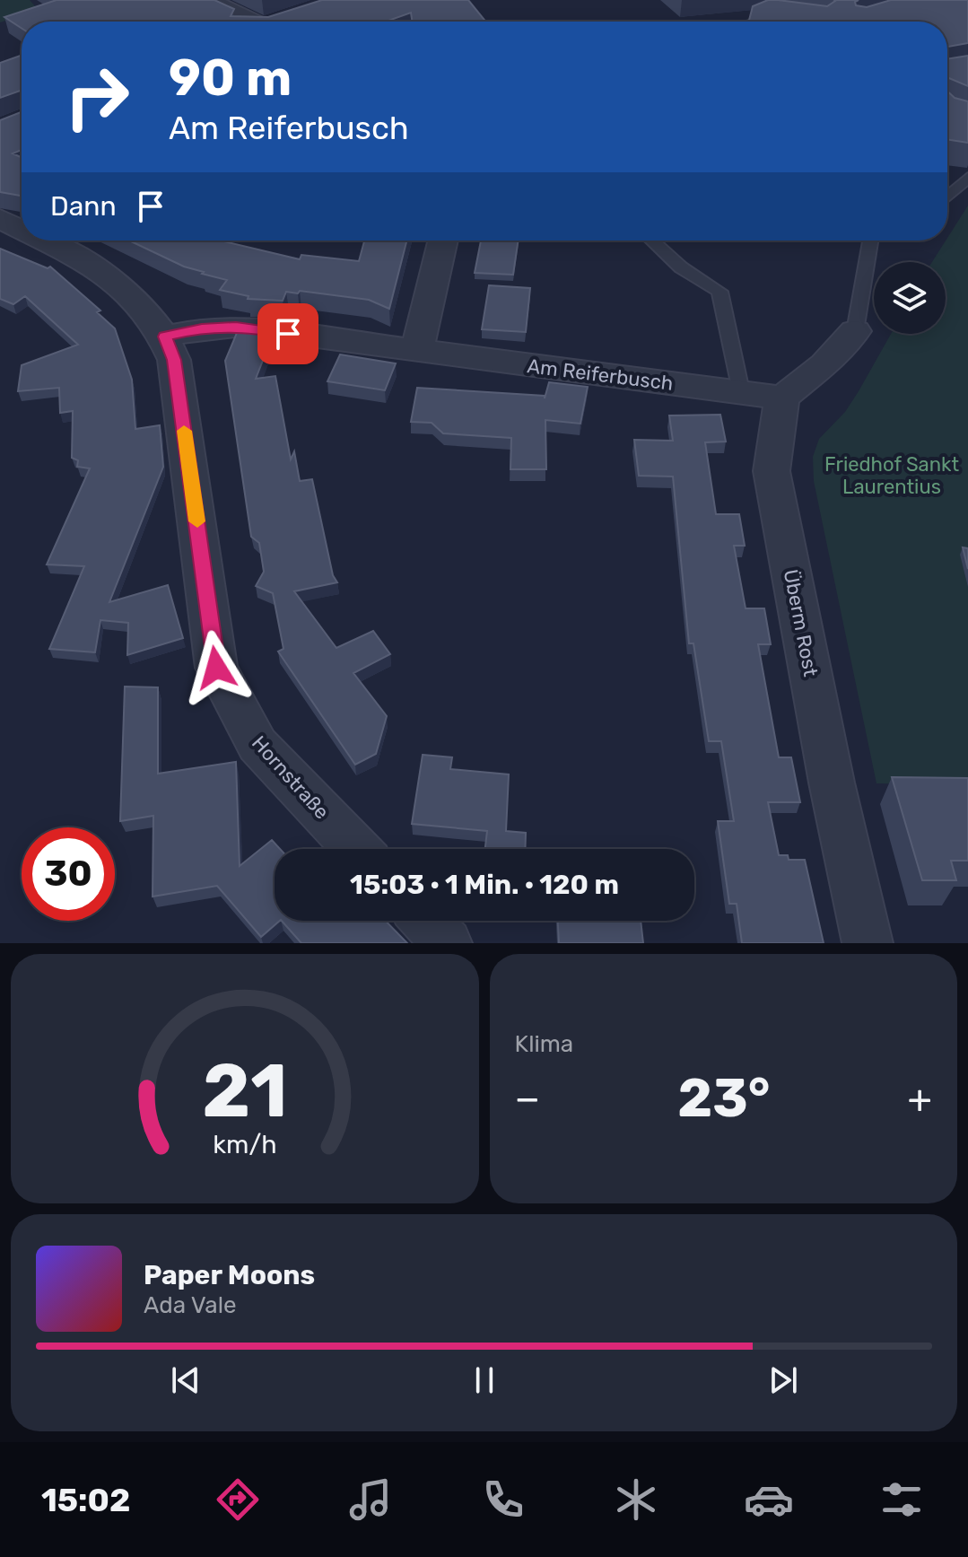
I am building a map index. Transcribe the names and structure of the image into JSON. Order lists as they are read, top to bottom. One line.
{"streets":{"street":["Am Reiferbusch","Überm Rost","Hornstraße"]},"crossings":[["Am Reiferbusch","Überm Rost"],["Am Reiferbusch","Hornstraße"]],"parks":["Friedhof Sankt Laurentius"],"page":{"turn":["90 m","Am Reiferbusch"],"then":"Dann","limit":"30","trip":"15:03 · 1 Min. · 120 m","tile":"Klima","heat":["−","23°","+"],"song":["Paper Moons","Ada Vale"],"tabs":"15:02","gauge":["21","km/h"]}}
